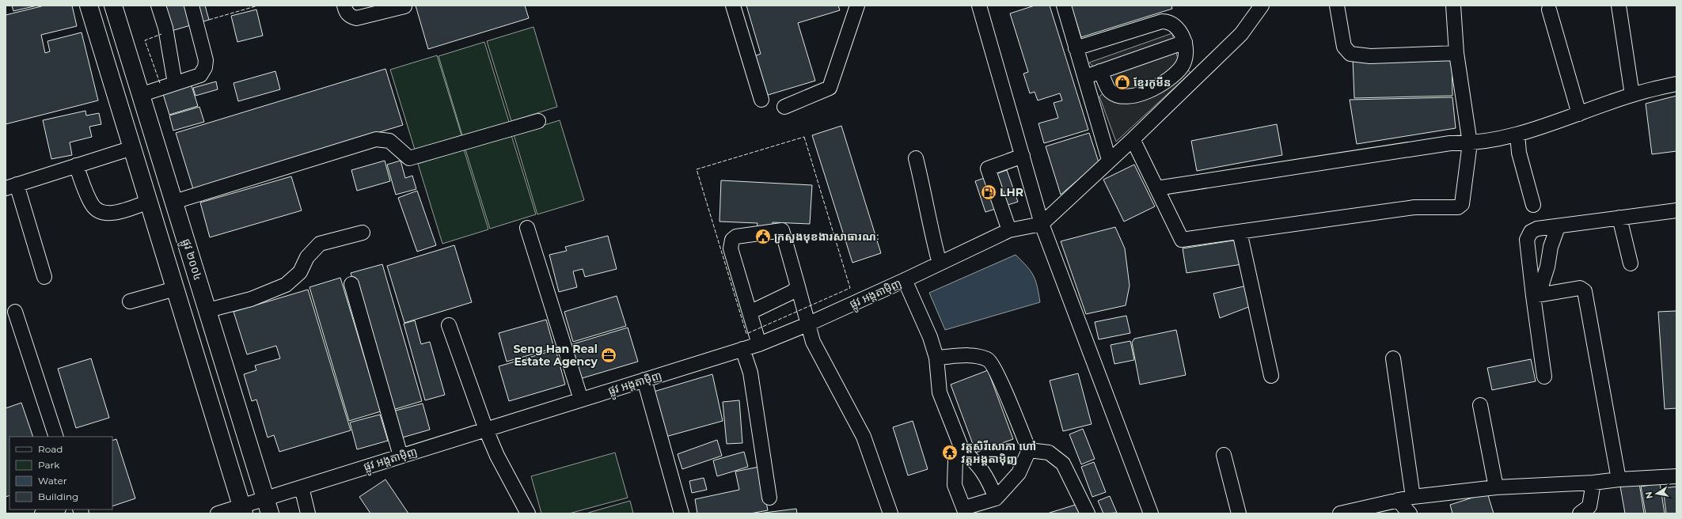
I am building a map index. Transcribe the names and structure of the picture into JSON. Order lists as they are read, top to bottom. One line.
{"streets":{"main road":["ផ្លូវ ២០០៤"],"street":["ផ្លូវ អង្តតាម៉ិញ"]},"crossings":[["ផ្លូវ ២០០៤","ផ្លូវ អង្តតាម៉ិញ"]],"places":{"shop":["ខ្មែរកូមីន"],"fuel station":["LHR"],"public building":["ក្រសួងមុខងារសាធារណៈ"],"office":["Seng Han Real Estate Agency"],"temple":["វត្តសិរីសោភា ហៅ វត្តអង្តតាម៉ិញ"]},"legend":["Road","Park","Water","Building"],"north":"left"}
